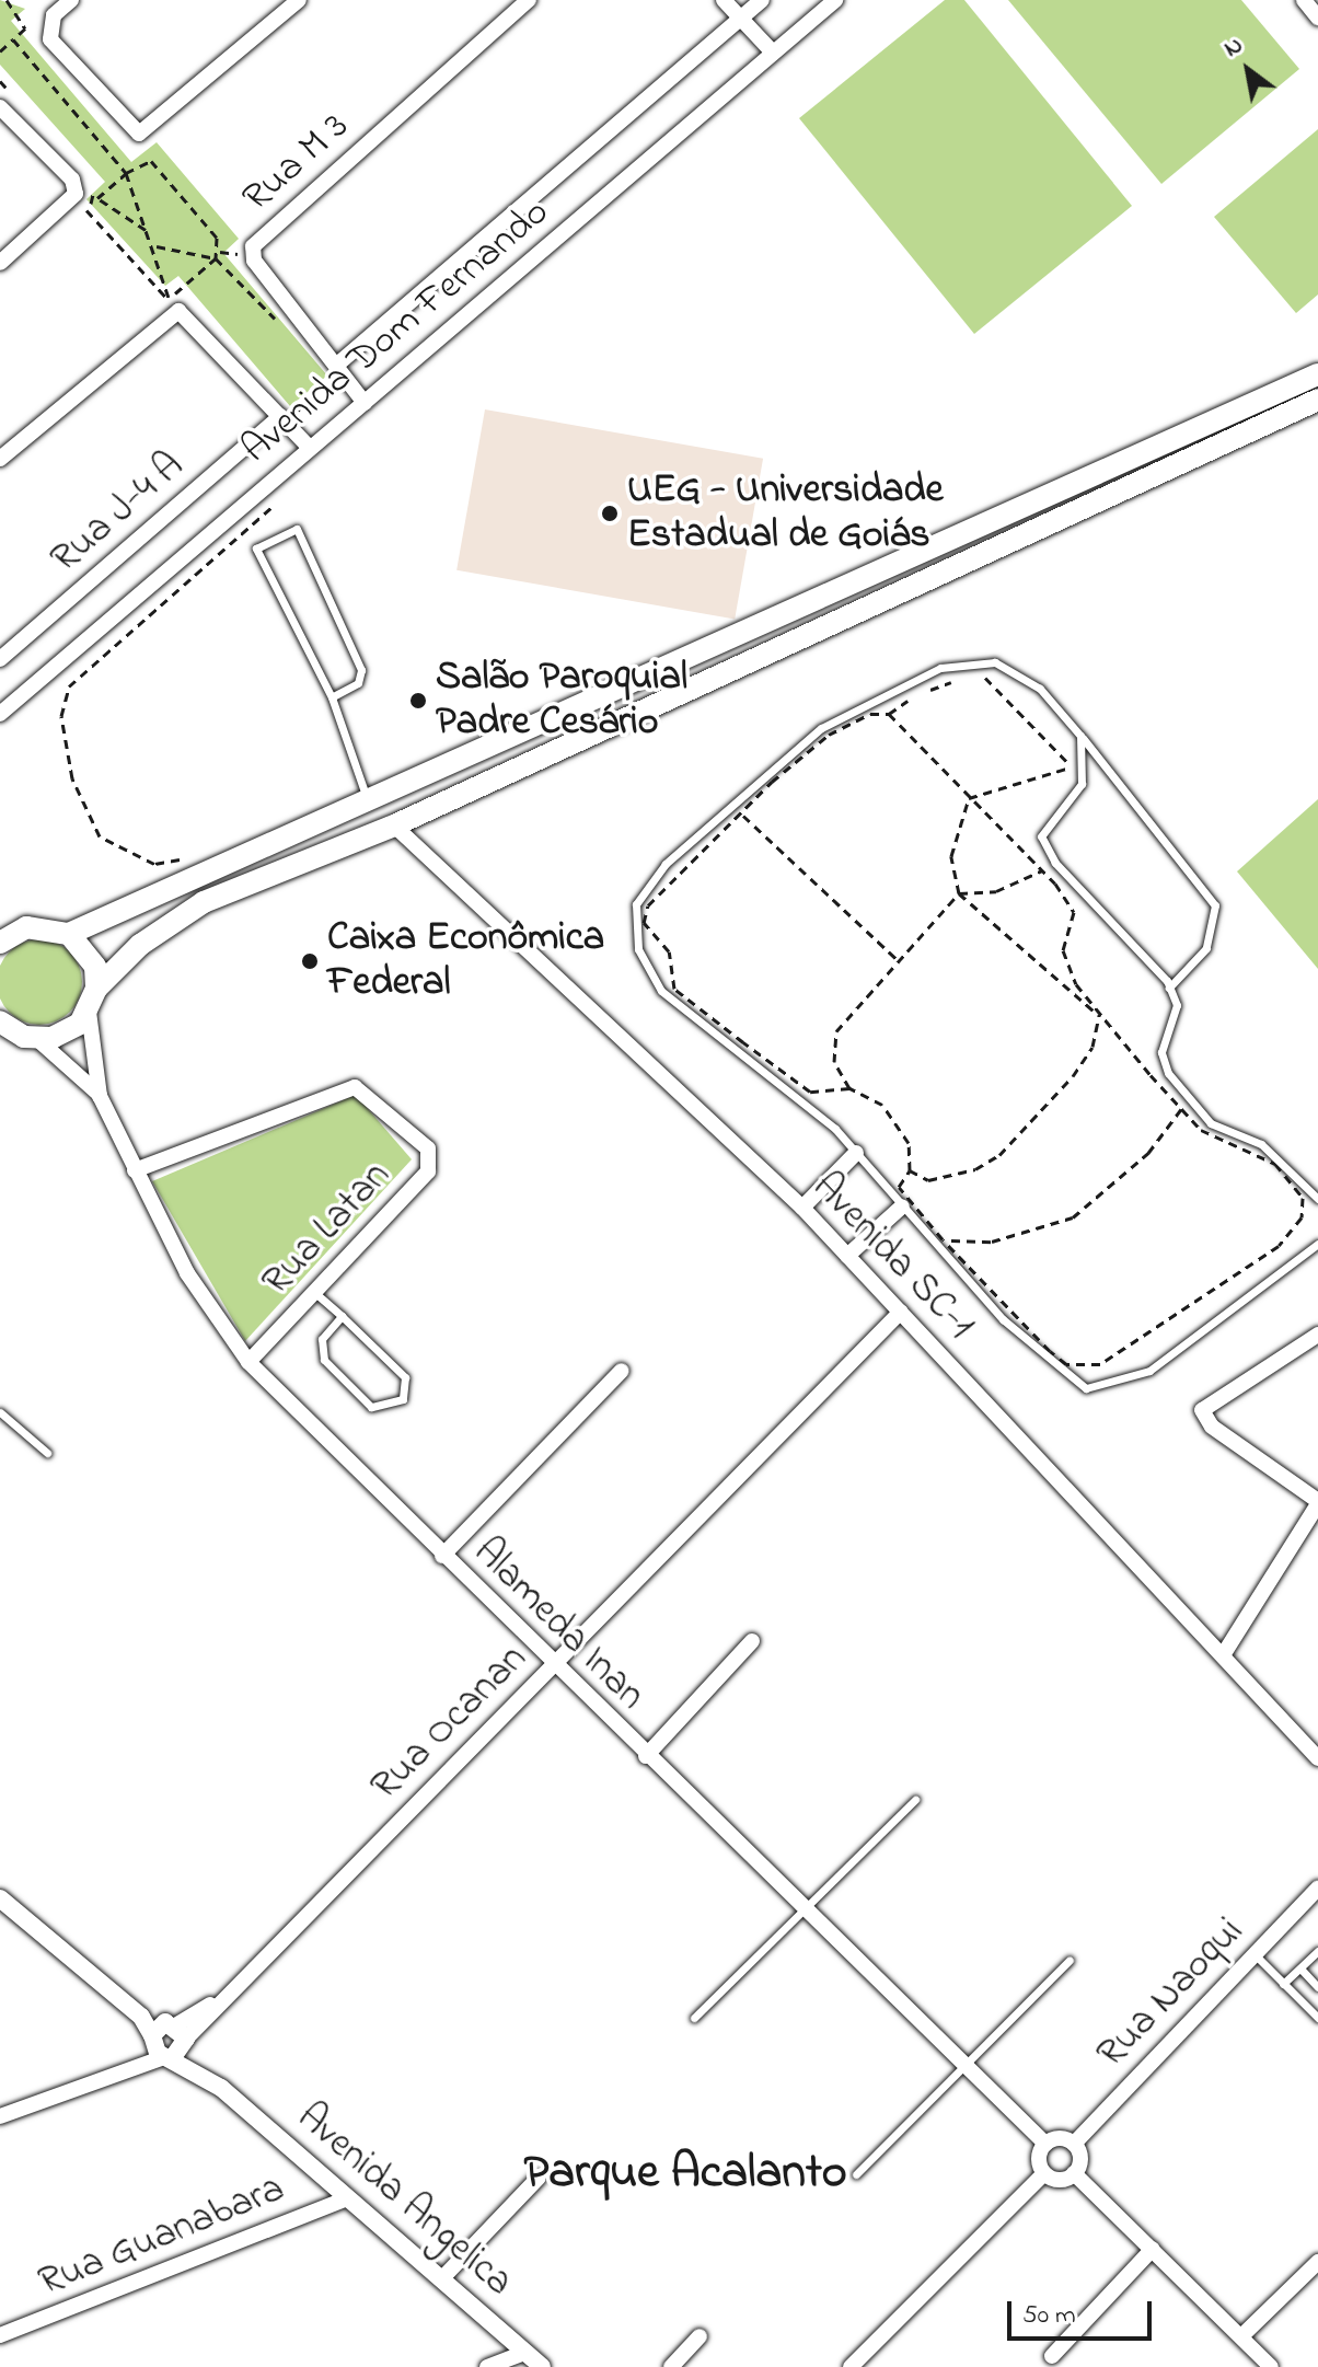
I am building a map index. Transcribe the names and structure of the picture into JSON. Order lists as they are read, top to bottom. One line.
{"streets":{"street":["Rua M 3","Avenida Dom Fernando","Rua J-4 A","Rua Latan","Avenida SC-1","Alameda Inan","Rua Ocanan","Rua Naoqui","Avenida Angelica","Rua Guanabara"]},"crossings":[["Rua M 3","Avenida Dom Fernando"],["Rua Latan","Alameda Inan"],["Avenida SC-1","Rua Ocanan"],["Alameda Inan","Rua Ocanan"],["Alameda Inan","Rua Naoqui"],["Rua Ocanan","Avenida Angelica"],["Avenida Angelica","Rua Guanabara"]],"districts":["Parque Acalanto"],"places":["UEG - Universidade Estadual de Goiás","Salão Paroquial Padre Cesário","Caixa Econômica Federal"],"scale_bar":"50 m","north":"top left"}
